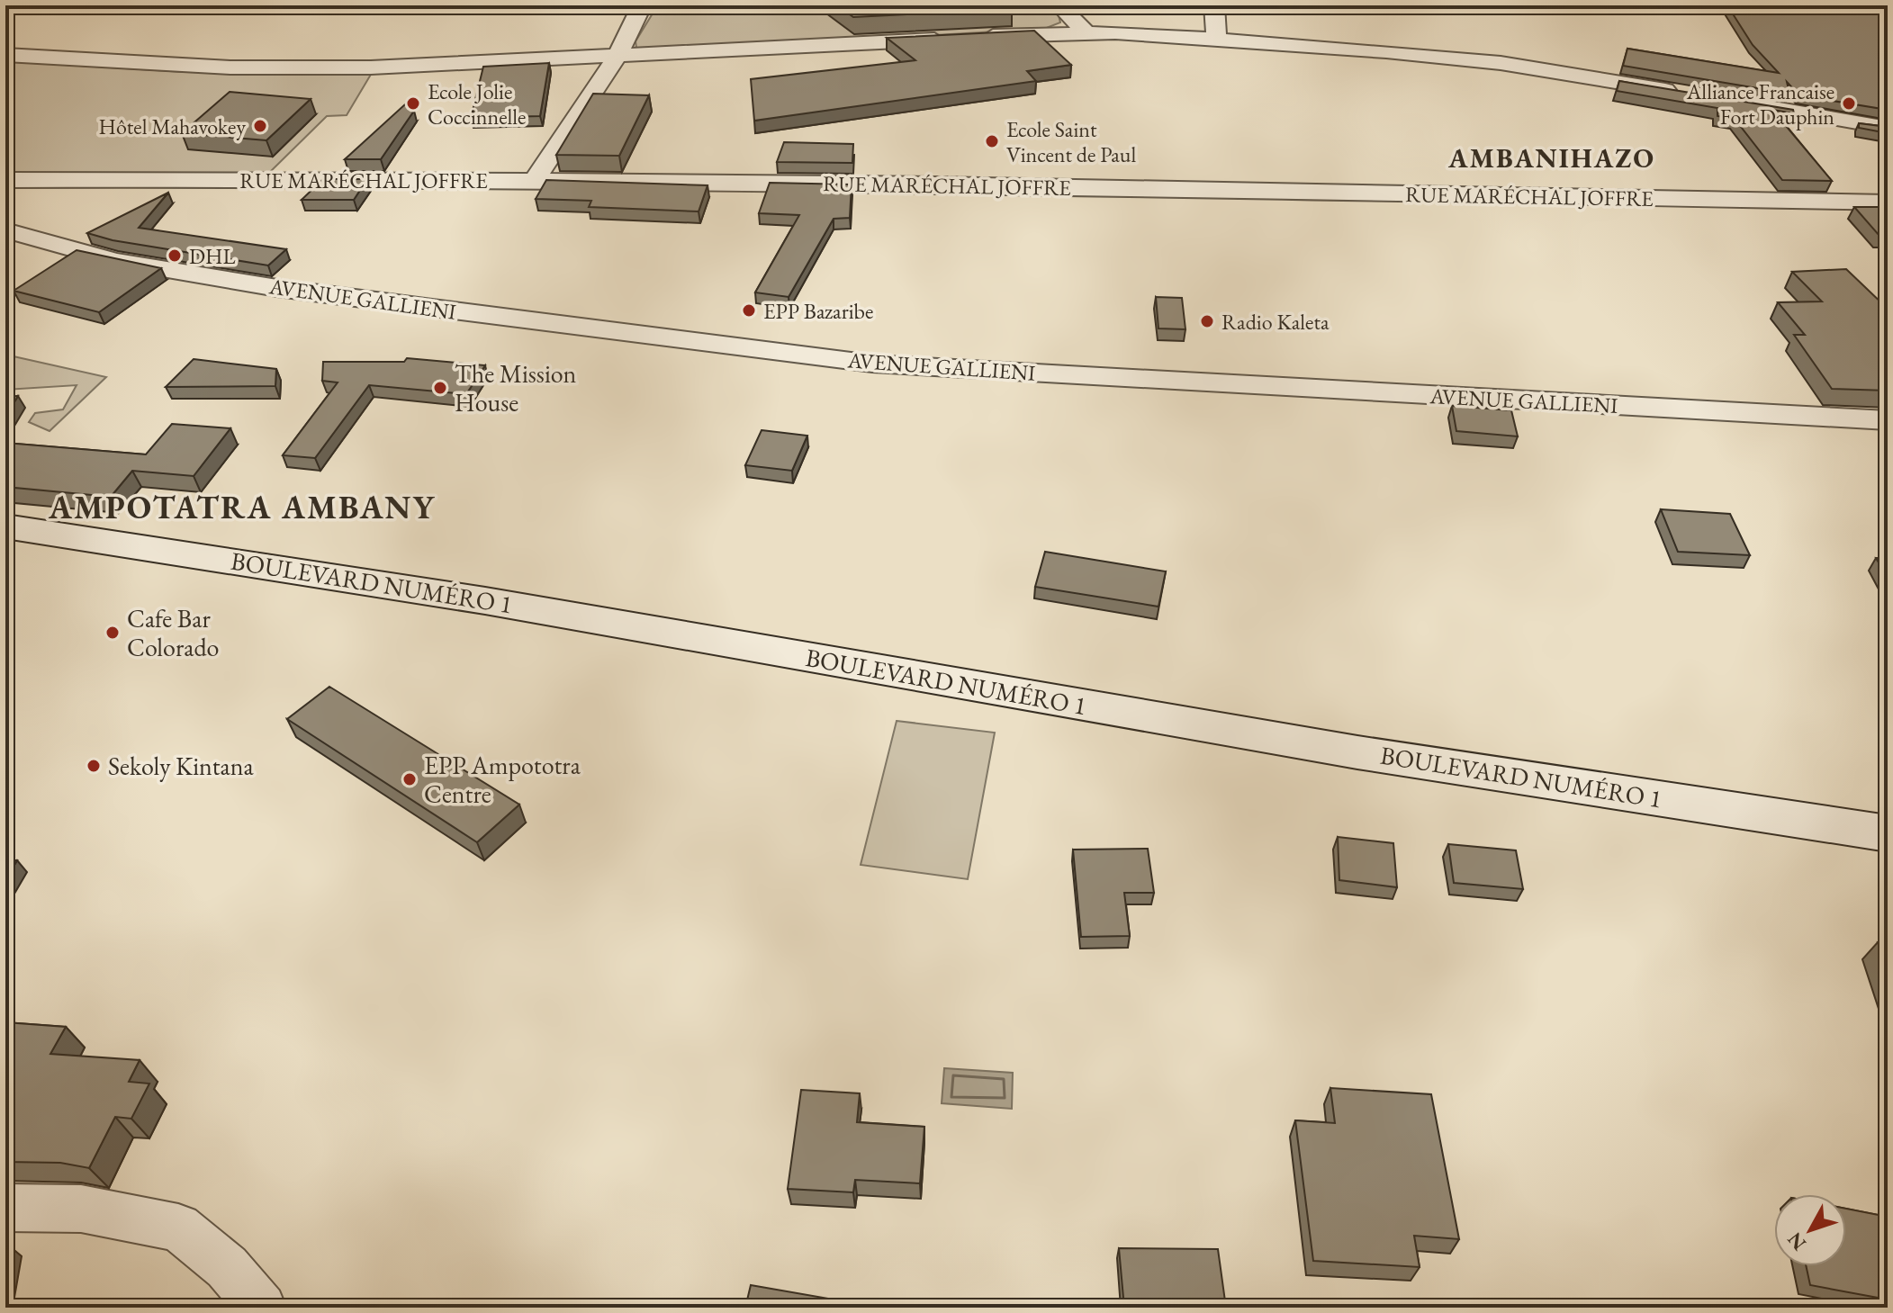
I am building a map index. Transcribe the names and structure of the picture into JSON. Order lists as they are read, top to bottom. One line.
{"streets":{"main road":["BOULEVARD NUMÉRO 1"],"street":["RUE MARÉCHAL JOFFRE","AVENUE GALLIENI"]},"districts":["AMBANIHAZO","AMPOTATRA AMBANY"],"places":["Ecole Jolie Coccinnelle","Alliance Francaise Fort Dauphin","Hôtel Mahavokey","Ecole Saint Vincent de Paul","DHL","EPP Bazaribe","Radio Kaleta","The Mission House","Cafe Bar Colorado","Sekoly Kintana","EPP Ampototra Centre"],"north":"bottom left"}
